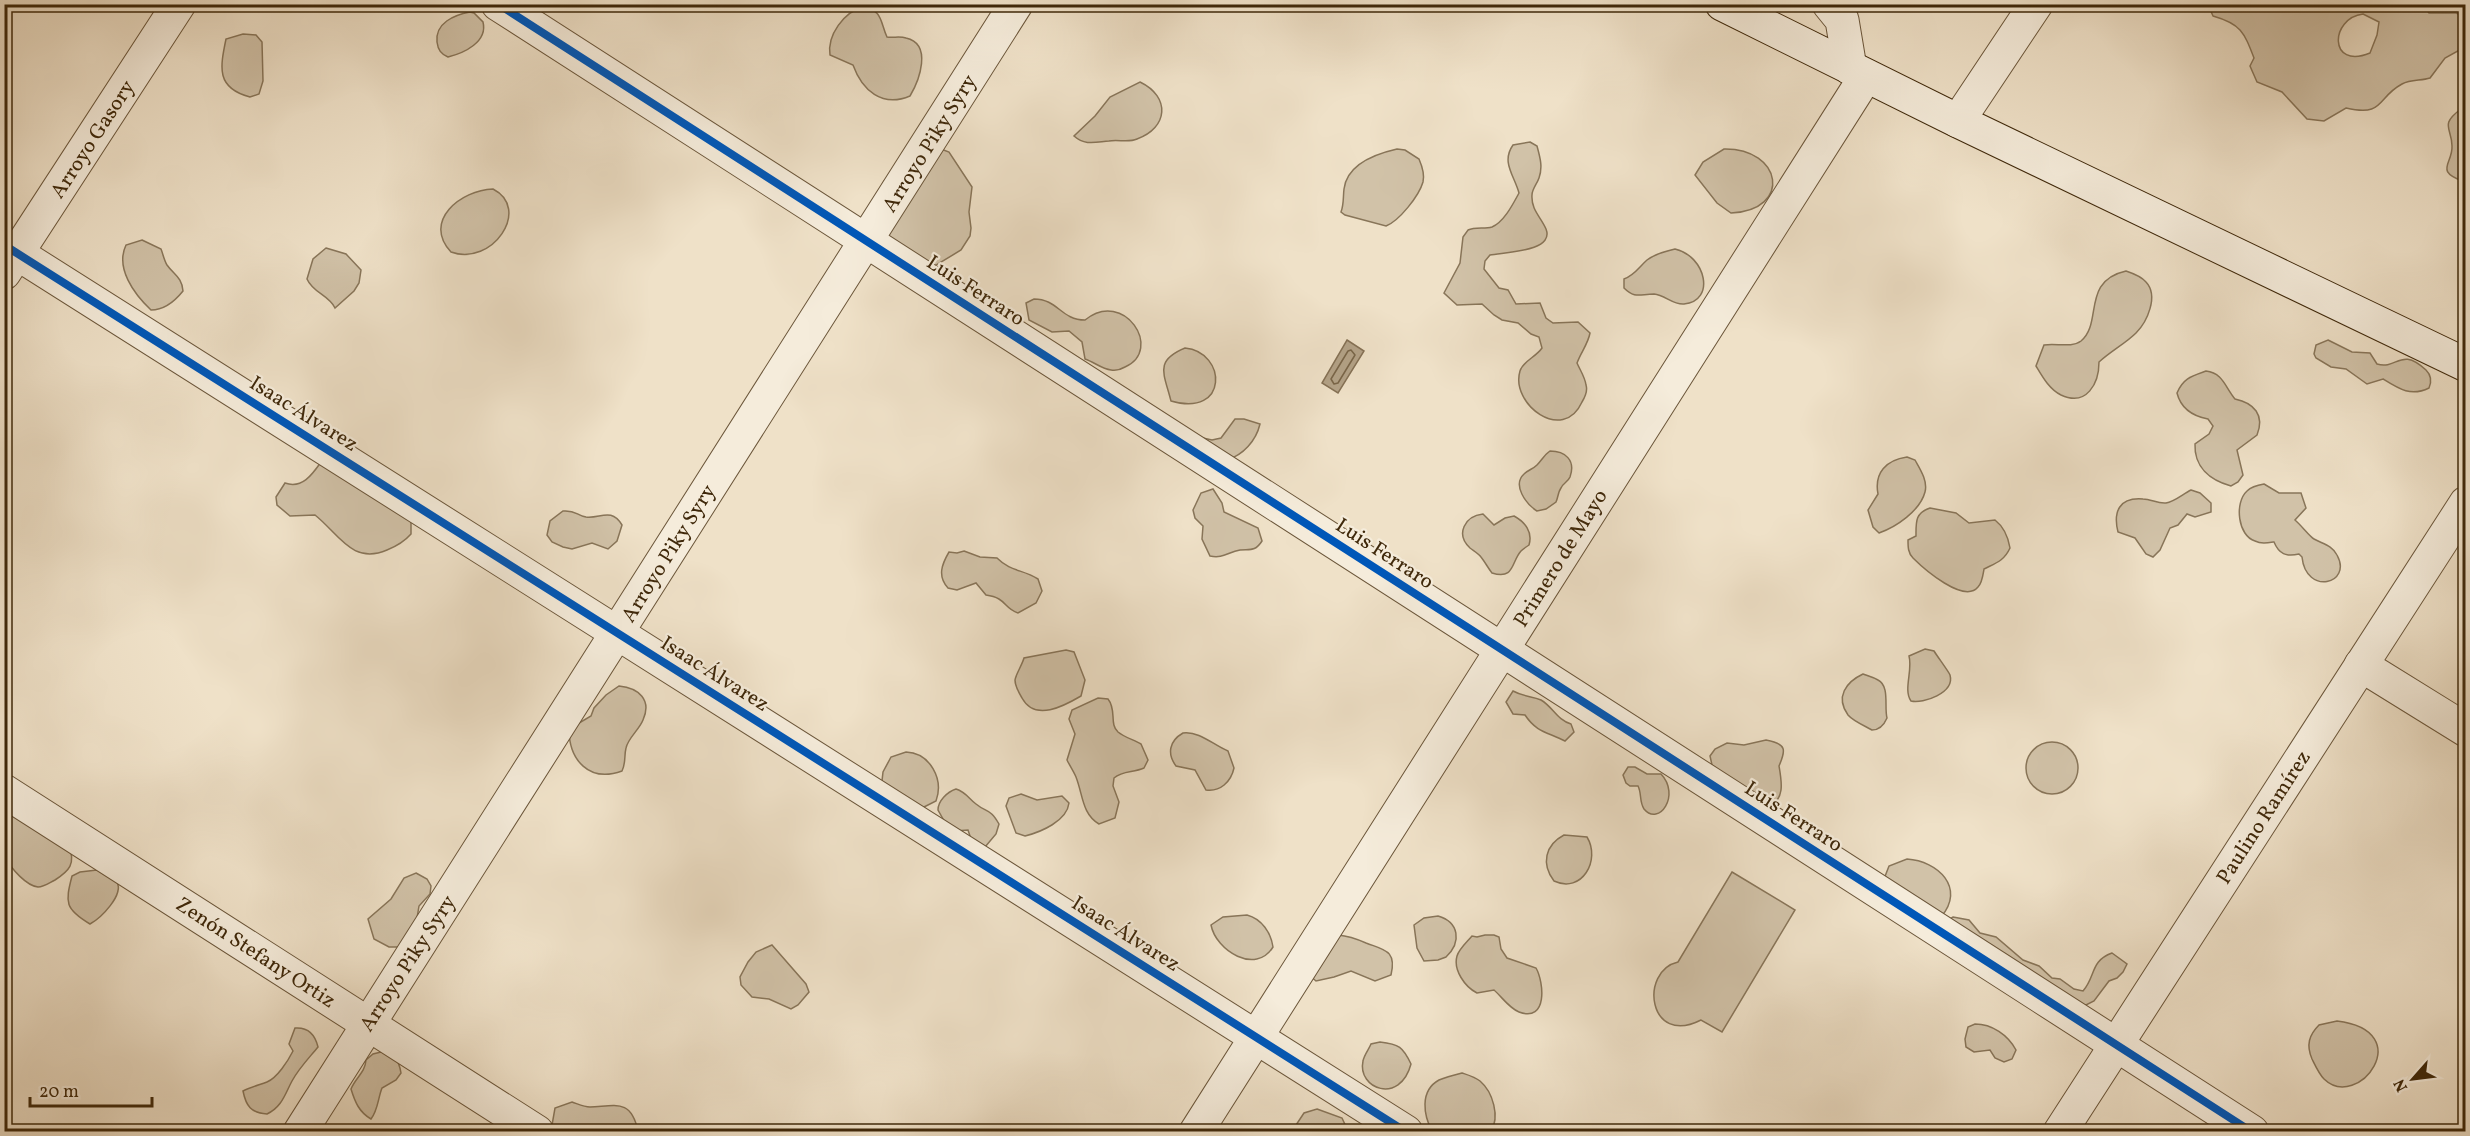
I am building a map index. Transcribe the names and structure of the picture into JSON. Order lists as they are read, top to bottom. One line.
{"streets":{"street":["Arroyo Gasory","Arroyo Piky Syry","Luis Ferraro","Isaac Álvarez","Primero de Mayo","Paulino Ramírez","Zenón Stefany Ortiz"]},"crossings":[["Arroyo Gasory","Isaac Álvarez"],["Arroyo Piky Syry","Luis Ferraro"],["Arroyo Piky Syry","Isaac Álvarez"],["Arroyo Piky Syry","Zenón Stefany Ortiz"],["Luis Ferraro","Primero de Mayo"],["Luis Ferraro","Paulino Ramírez"],["Isaac Álvarez","Primero de Mayo"]],"scale_bar":"20 m","north":"bottom left"}
